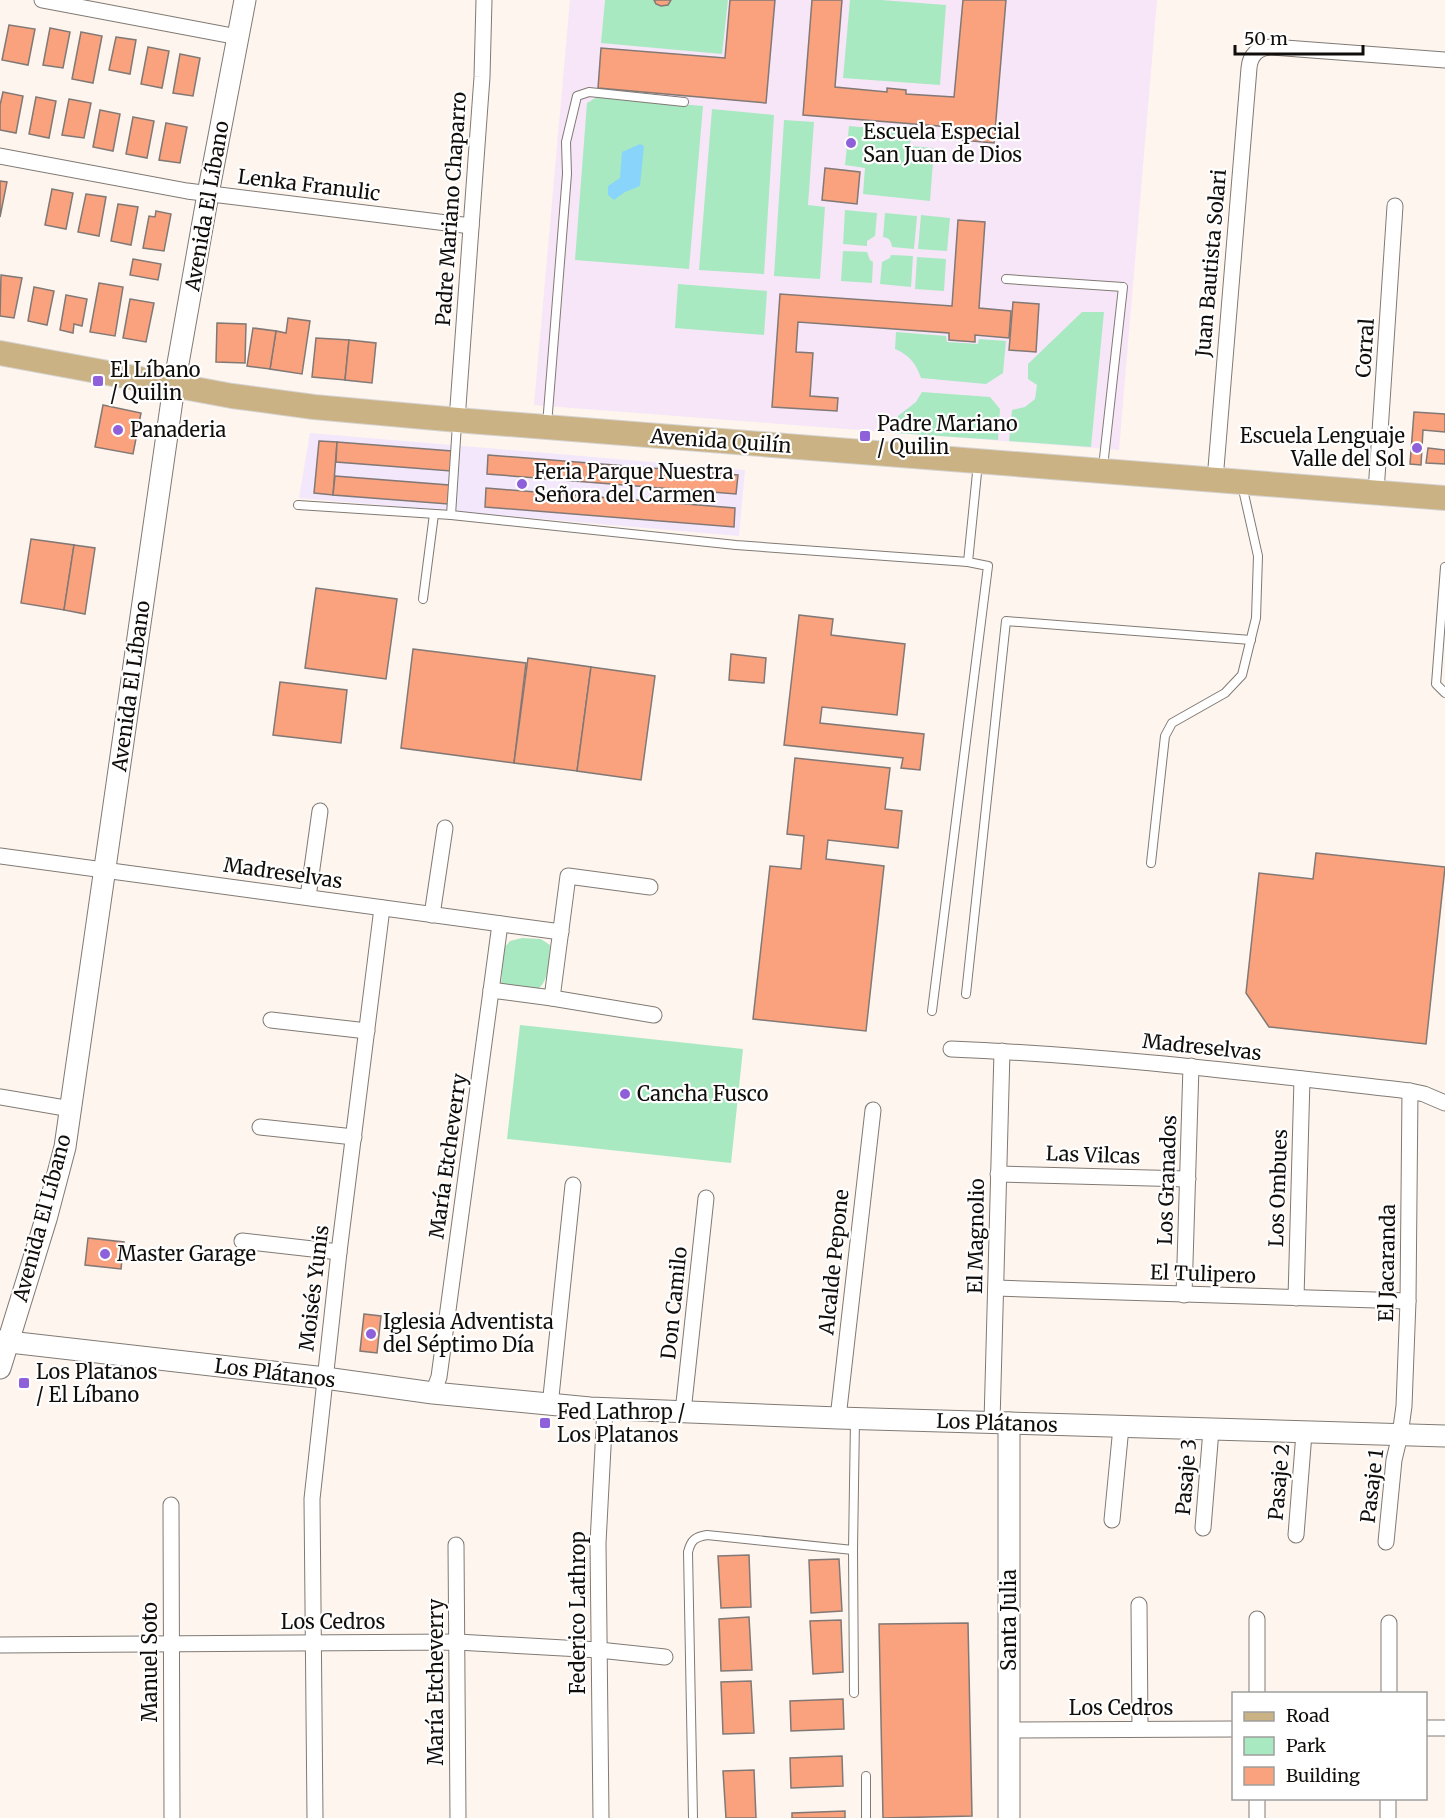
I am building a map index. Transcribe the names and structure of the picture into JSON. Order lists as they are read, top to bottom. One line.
{"streets":{"main road":["Avenida Quilín"],"street":["Lenka Franulic","Avenida El Líbano","Padre Mariano Chaparro","Juan Bautista Solari","Corral","Madreselvas","Las Vilcas","María Etcheverry","Los Granados","Los Ombues","El Magnolio","Alcalde Pepone","El Jacaranda","El Tulipero","Moisés Yunis","Don Camilo","Los Plátanos","Pasaje 3","Pasaje 2","Pasaje 1","Federico Lathrop","Santa Julia","Los Cedros","Manuel Soto"]},"crossings":[["Lenka Franulic","Avenida El Líbano"],["Lenka Franulic","Padre Mariano Chaparro"],["Avenida El Líbano","Avenida Quilín"],["Avenida El Líbano","Madreselvas"],["Avenida El Líbano","Los Plátanos"],["Padre Mariano Chaparro","Avenida Quilín"],["Juan Bautista Solari","Avenida Quilín"],["Corral","Avenida Quilín"],["Madreselvas","María Etcheverry"],["Madreselvas","Los Granados"],["Madreselvas","Los Ombues"],["Madreselvas","El Magnolio"],["Madreselvas","El Jacaranda"],["Madreselvas","Moisés Yunis"],["Las Vilcas","Los Granados"],["Las Vilcas","El Magnolio"],["María Etcheverry","Los Plátanos"],["María Etcheverry","Los Cedros"],["Los Granados","El Tulipero"],["Los Ombues","El Tulipero"],["El Magnolio","El Tulipero"],["El Magnolio","Los Plátanos"],["El Magnolio","Santa Julia"],["Alcalde Pepone","Los Plátanos"],["El Jacaranda","El Tulipero"],["El Jacaranda","Los Plátanos"],["El Jacaranda","Pasaje 1"],["Moisés Yunis","Los Plátanos"],["Moisés Yunis","Los Cedros"],["Don Camilo","Los Plátanos"],["Los Plátanos","Pasaje 3"],["Los Plátanos","Pasaje 2"],["Los Plátanos","Pasaje 1"],["Los Plátanos","Federico Lathrop"],["Los Plátanos","Santa Julia"],["Federico Lathrop","Los Cedros"],["Santa Julia","Los Cedros"],["Los Cedros","Manuel Soto"]],"places":{"other":["Escuela Especial San Juan de Dios","Panaderia","Escuela Lenguaje Valle del Sol","Feria Parque Nuestra Señora del Carmen","Cancha Fusco","Master Garage","Iglesia Adventista del Séptimo Día"],"transit":["El Líbano / Quilin","Padre Mariano / Quilin","Los Platanos / El Líbano","Fed Lathrop / Los Platanos"]},"legend":["Road","Park","Building"],"scale_bar":"50 m"}
